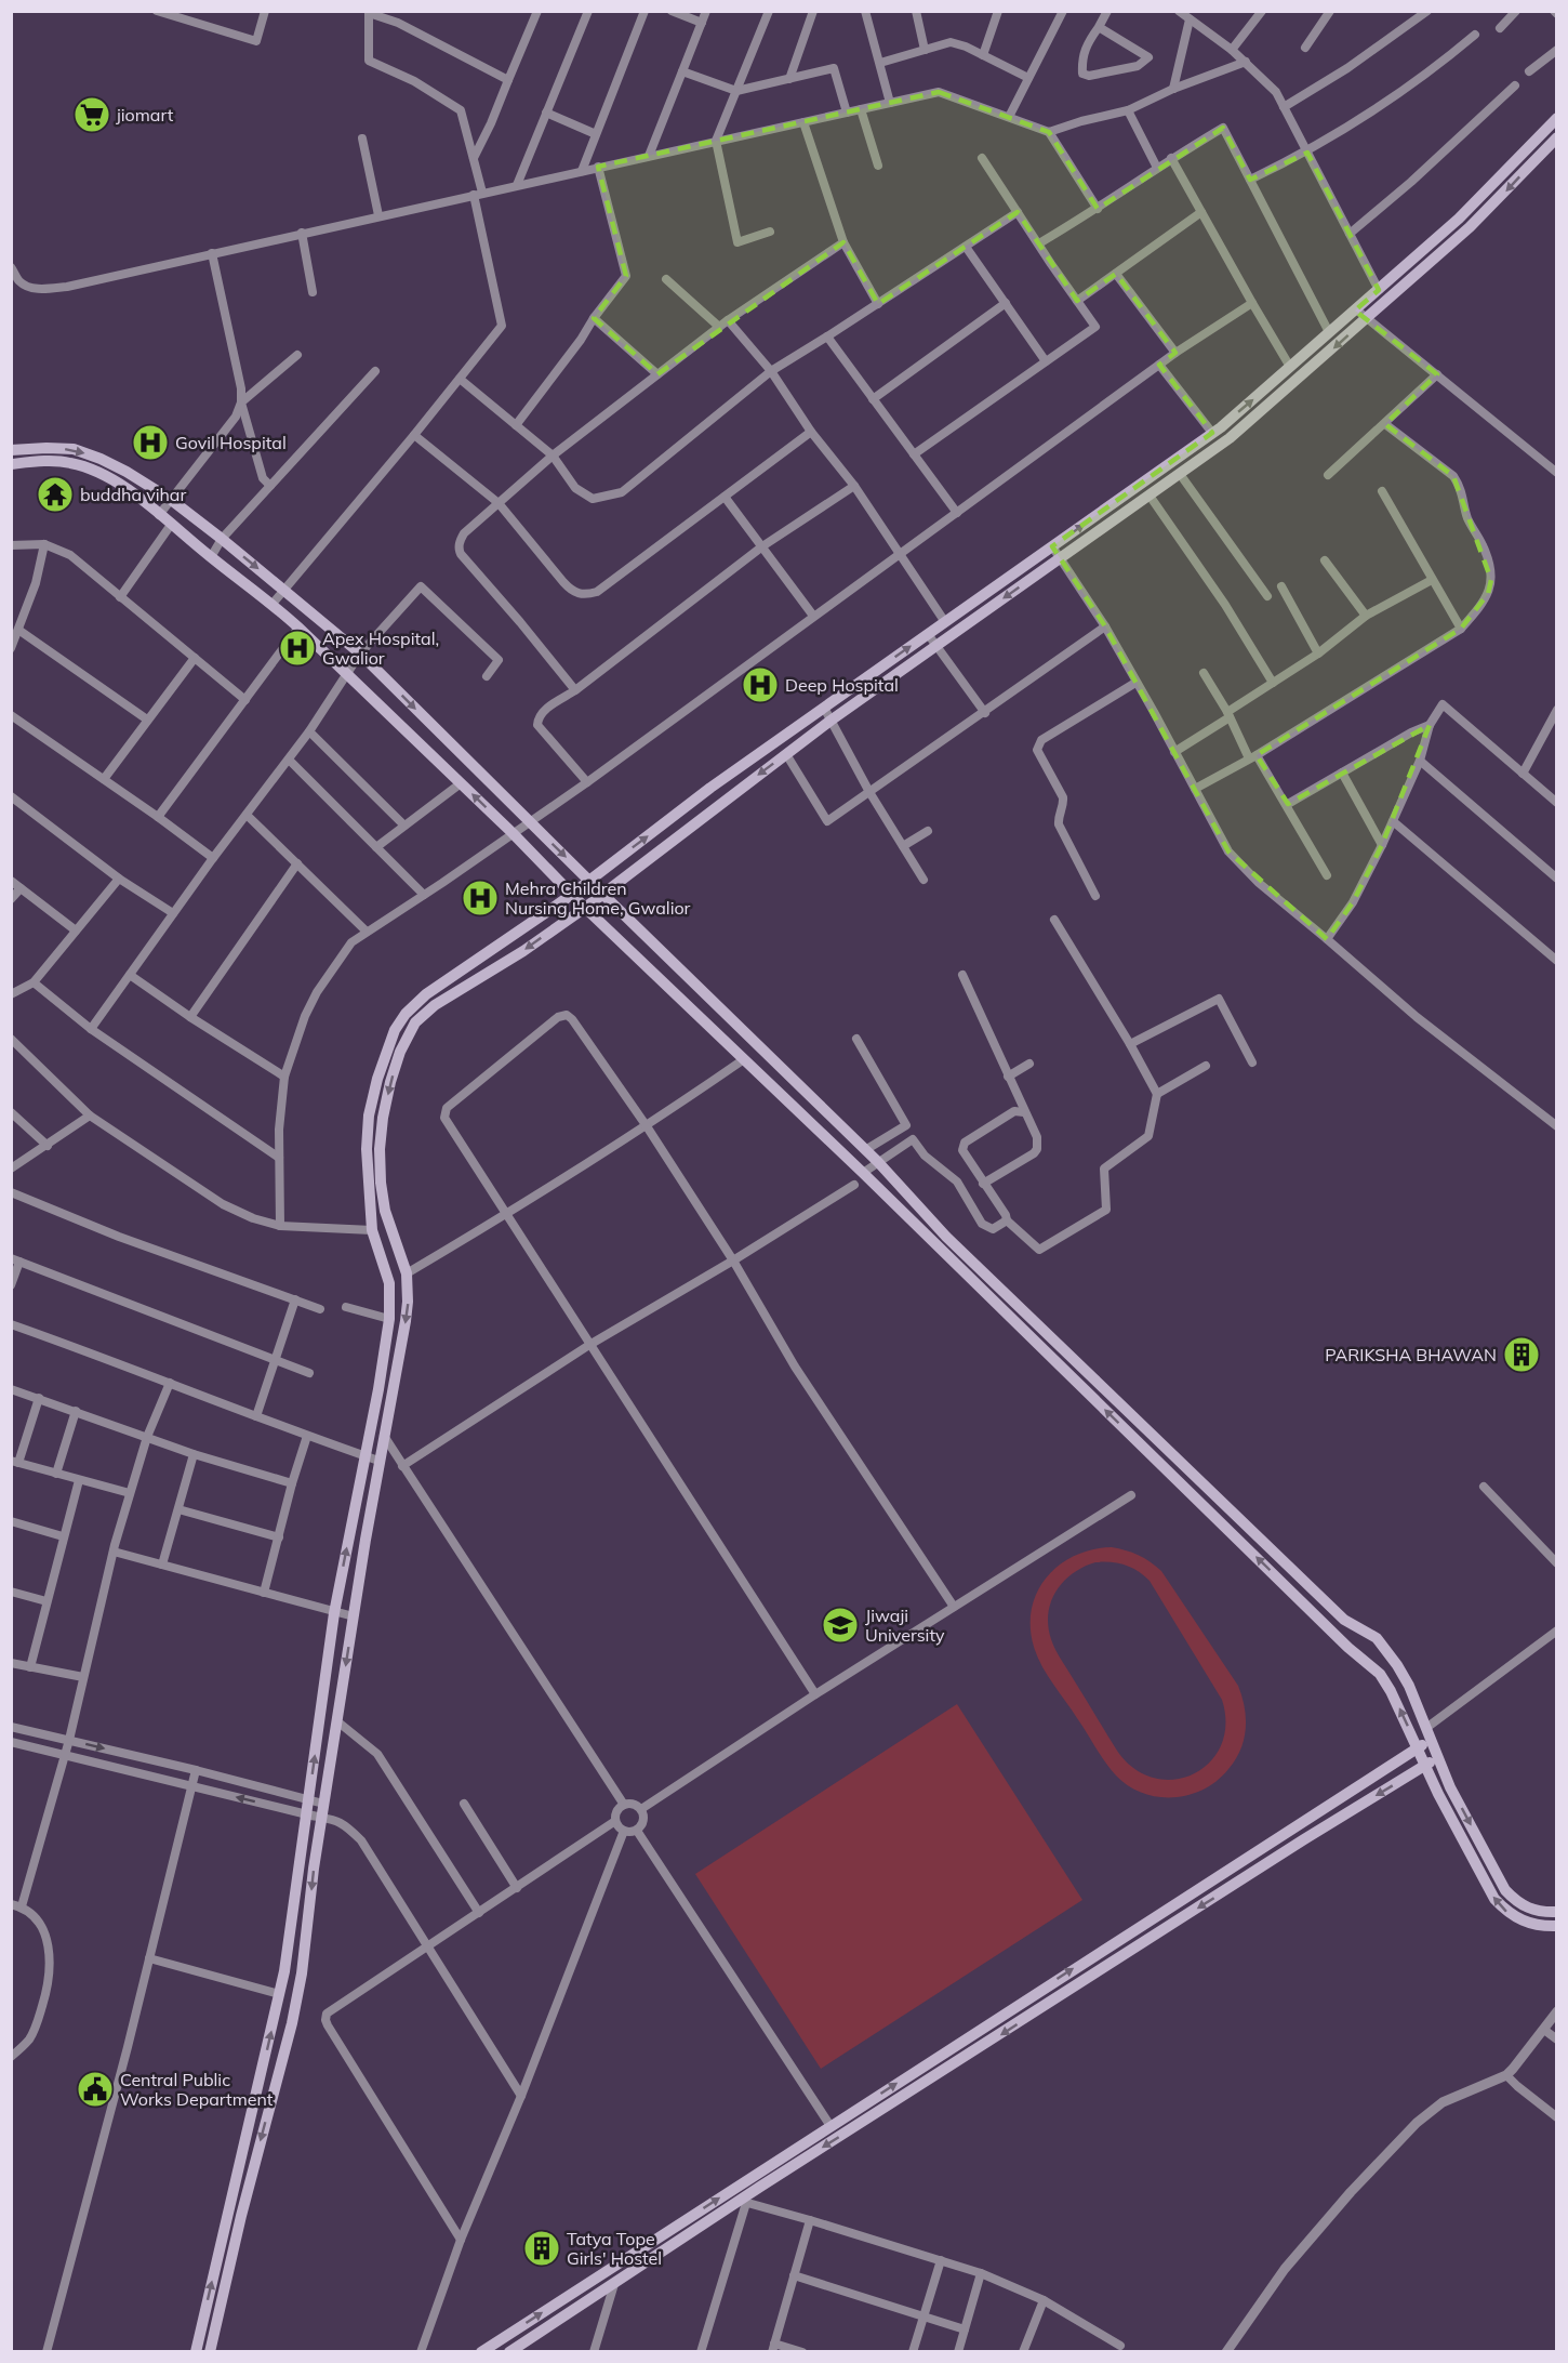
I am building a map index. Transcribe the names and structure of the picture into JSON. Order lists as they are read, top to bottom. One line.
{"places":{"supermarket":["jiomart"],"hospital":["Govil Hospital","Apex Hospital, Gwalior","Deep Hospital","Mehra Children Nursing Home, Gwalior"],"temple":["buddha vihar"],"building":["PARIKSHA BHAWAN","Tatya Tope Girls' Hostel"],"school or university":["Jiwaji University"],"public building":["Central Public Works Department"]}}
